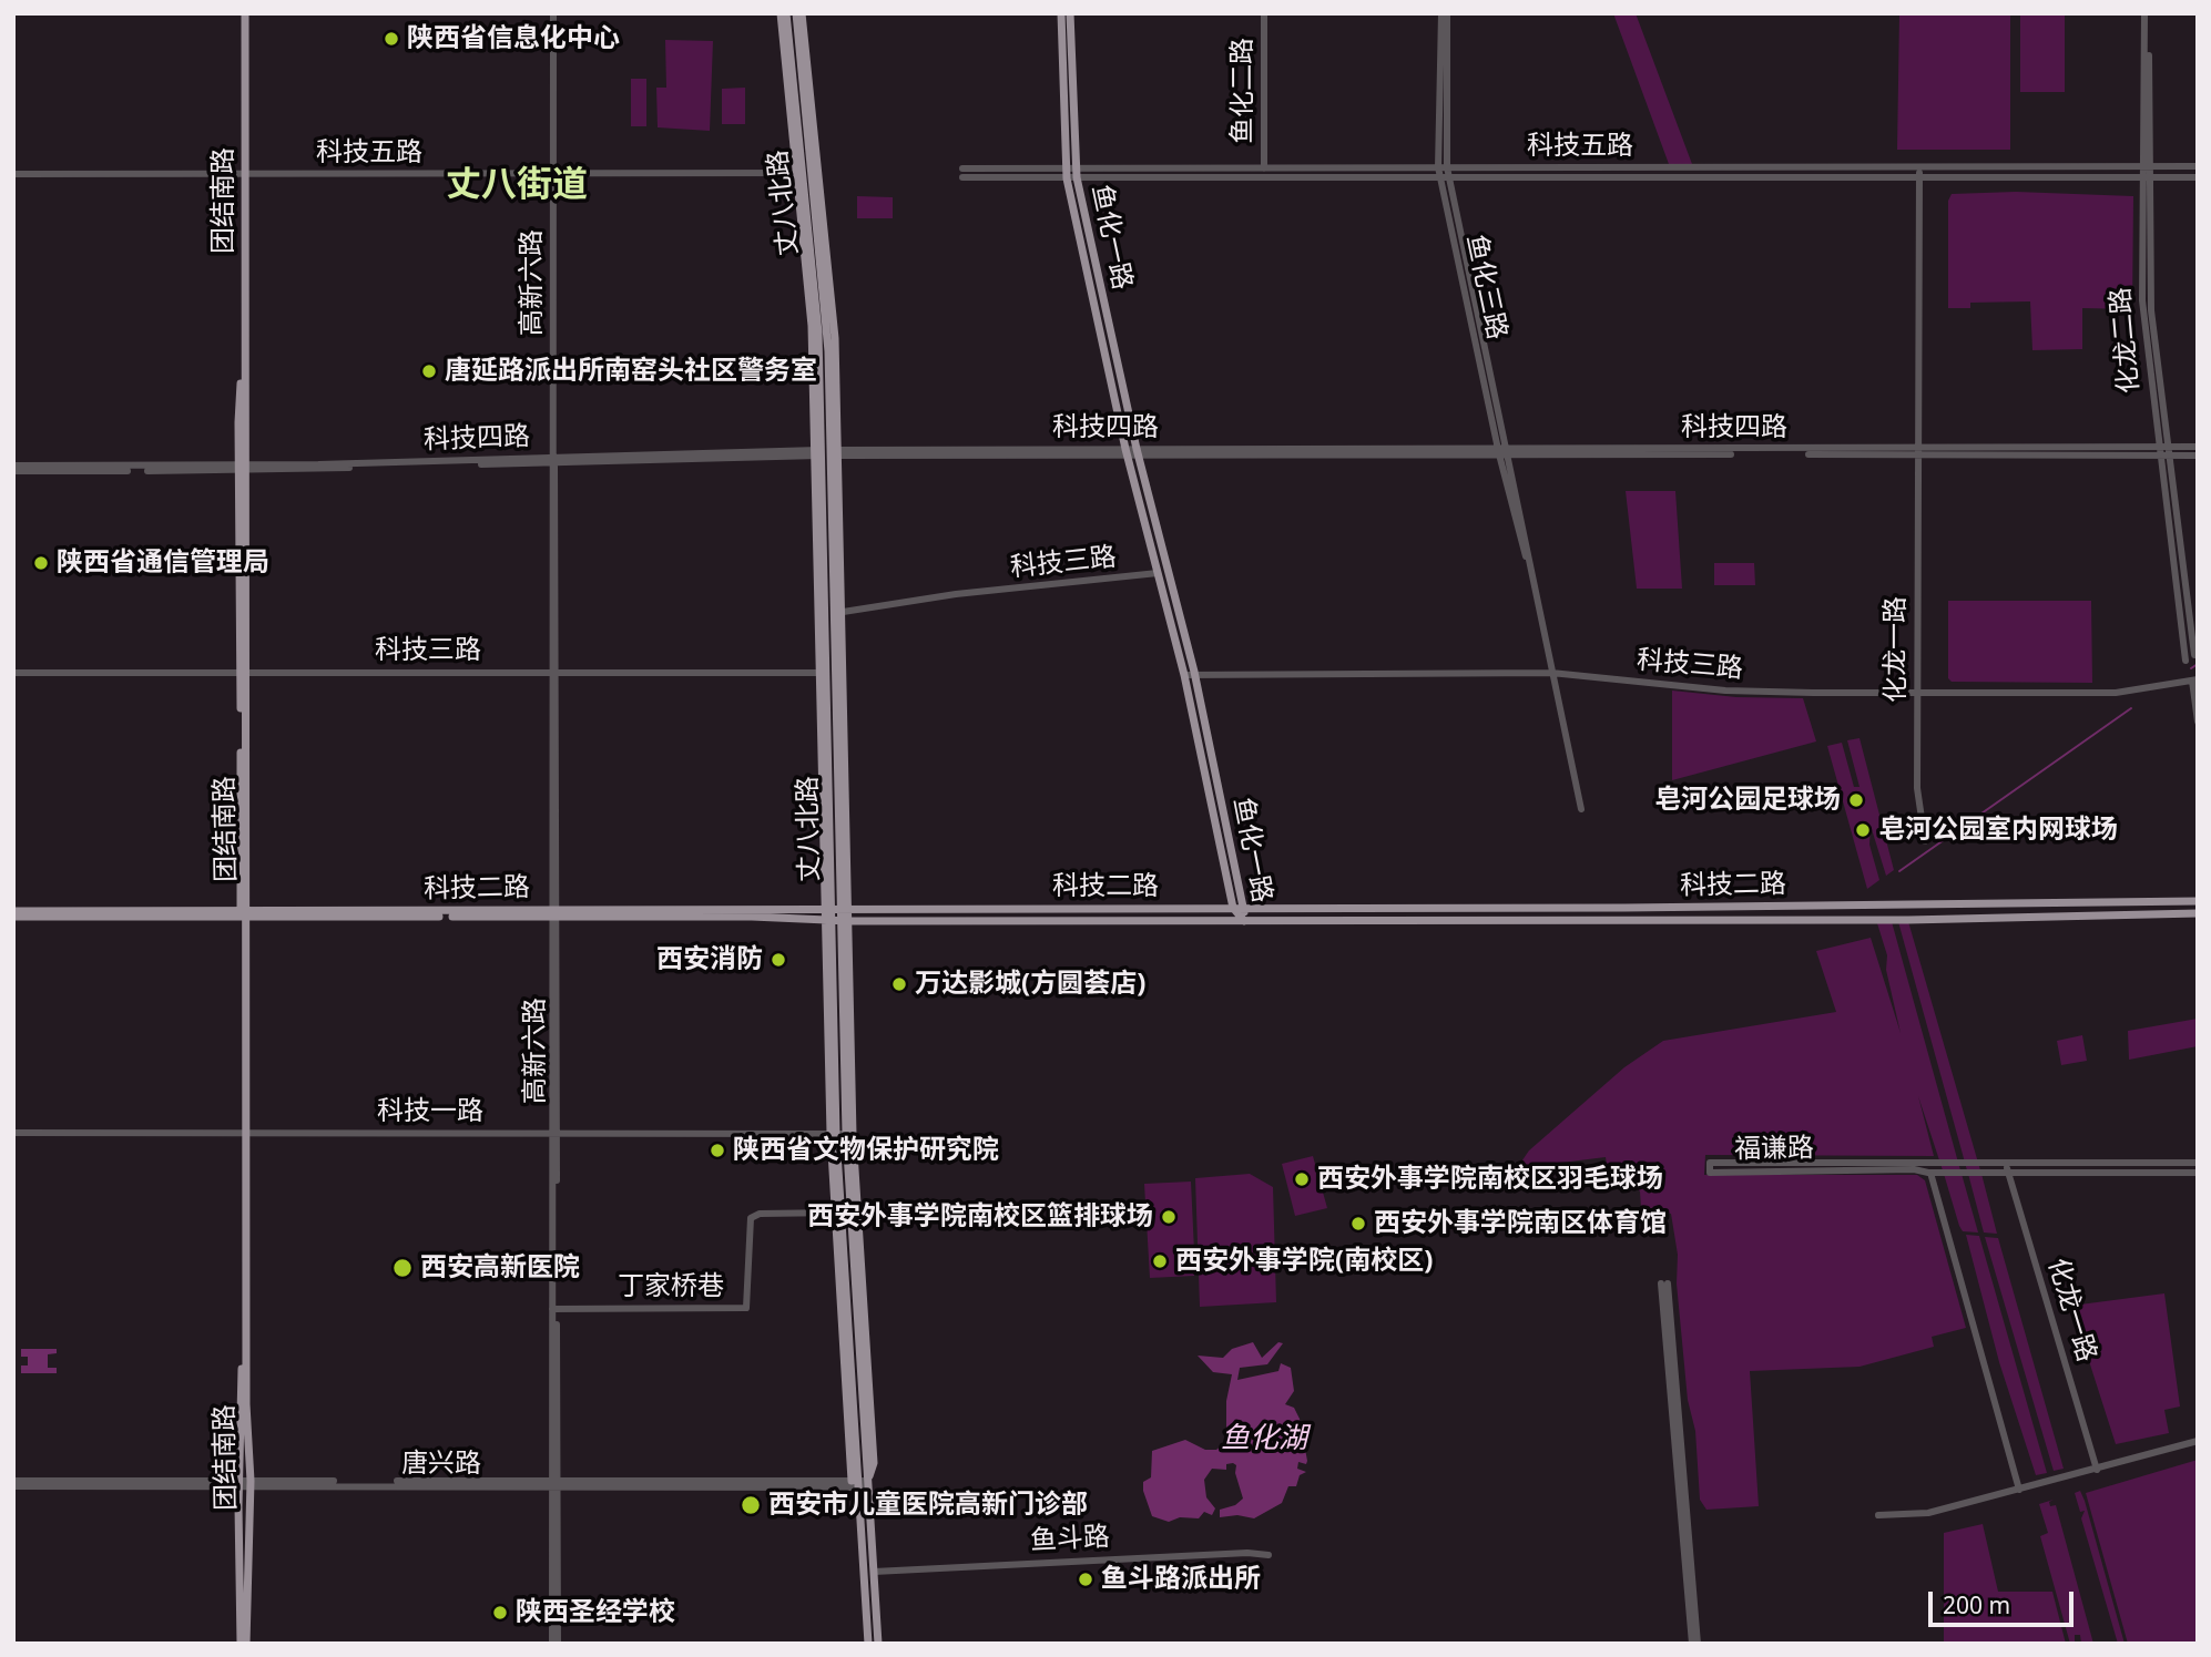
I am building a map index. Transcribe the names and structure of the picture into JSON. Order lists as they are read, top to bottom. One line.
{"streets":{"main road":["团结南路","丈八北路","鱼化一路","科技二路"],"street":["鱼化二路","科技五路","高新六路","鱼化三路","化龙二路","科技四路","科技三路","化龙一路","科技一路","福谦路","丁家桥巷","唐兴路","鱼斗路"]},"crossings":[["鱼化二路","科技五路"],["科技五路","团结南路"],["科技五路","丈八北路"],["科技五路","鱼化一路"],["科技五路","高新六路"],["科技五路","鱼化三路"],["科技五路","化龙二路"],["科技五路","化龙一路"],["团结南路","科技四路"],["团结南路","科技三路"],["团结南路","科技二路"],["团结南路","科技一路"],["团结南路","唐兴路"],["丈八北路","科技四路"],["丈八北路","科技三路"],["丈八北路","科技二路"],["丈八北路","科技一路"],["丈八北路","唐兴路"],["丈八北路","鱼斗路"],["鱼化一路","科技四路"],["鱼化一路","科技三路"],["鱼化一路","科技二路"],["高新六路","科技四路"],["高新六路","科技三路"],["高新六路","科技二路"],["高新六路","科技一路"],["高新六路","丁家桥巷"],["高新六路","唐兴路"],["鱼化三路","科技四路"],["鱼化三路","科技三路"],["化龙二路","科技四路"],["科技四路","化龙一路"],["科技三路","化龙一路"],["化龙一路","福谦路"]],"districts":["丈八街道"],"water":["鱼化湖"],"places":["陕西省信息化中心","唐延路派出所南窑头社区警务室","陕西省通信管理局","皂河公园足球场","皂河公园室内网球场","西安消防","万达影城(方圆荟店)","陕西省文物保护研究院","西安外事学院南校区羽毛球场","西安外事学院南校区篮排球场","西安外事学院南区体育馆","西安外事学院(南校区)","西安高新医院","西安市儿童医院高新门诊部","鱼斗路派出所","陕西圣经学校"],"scale_bar":"200 m"}
